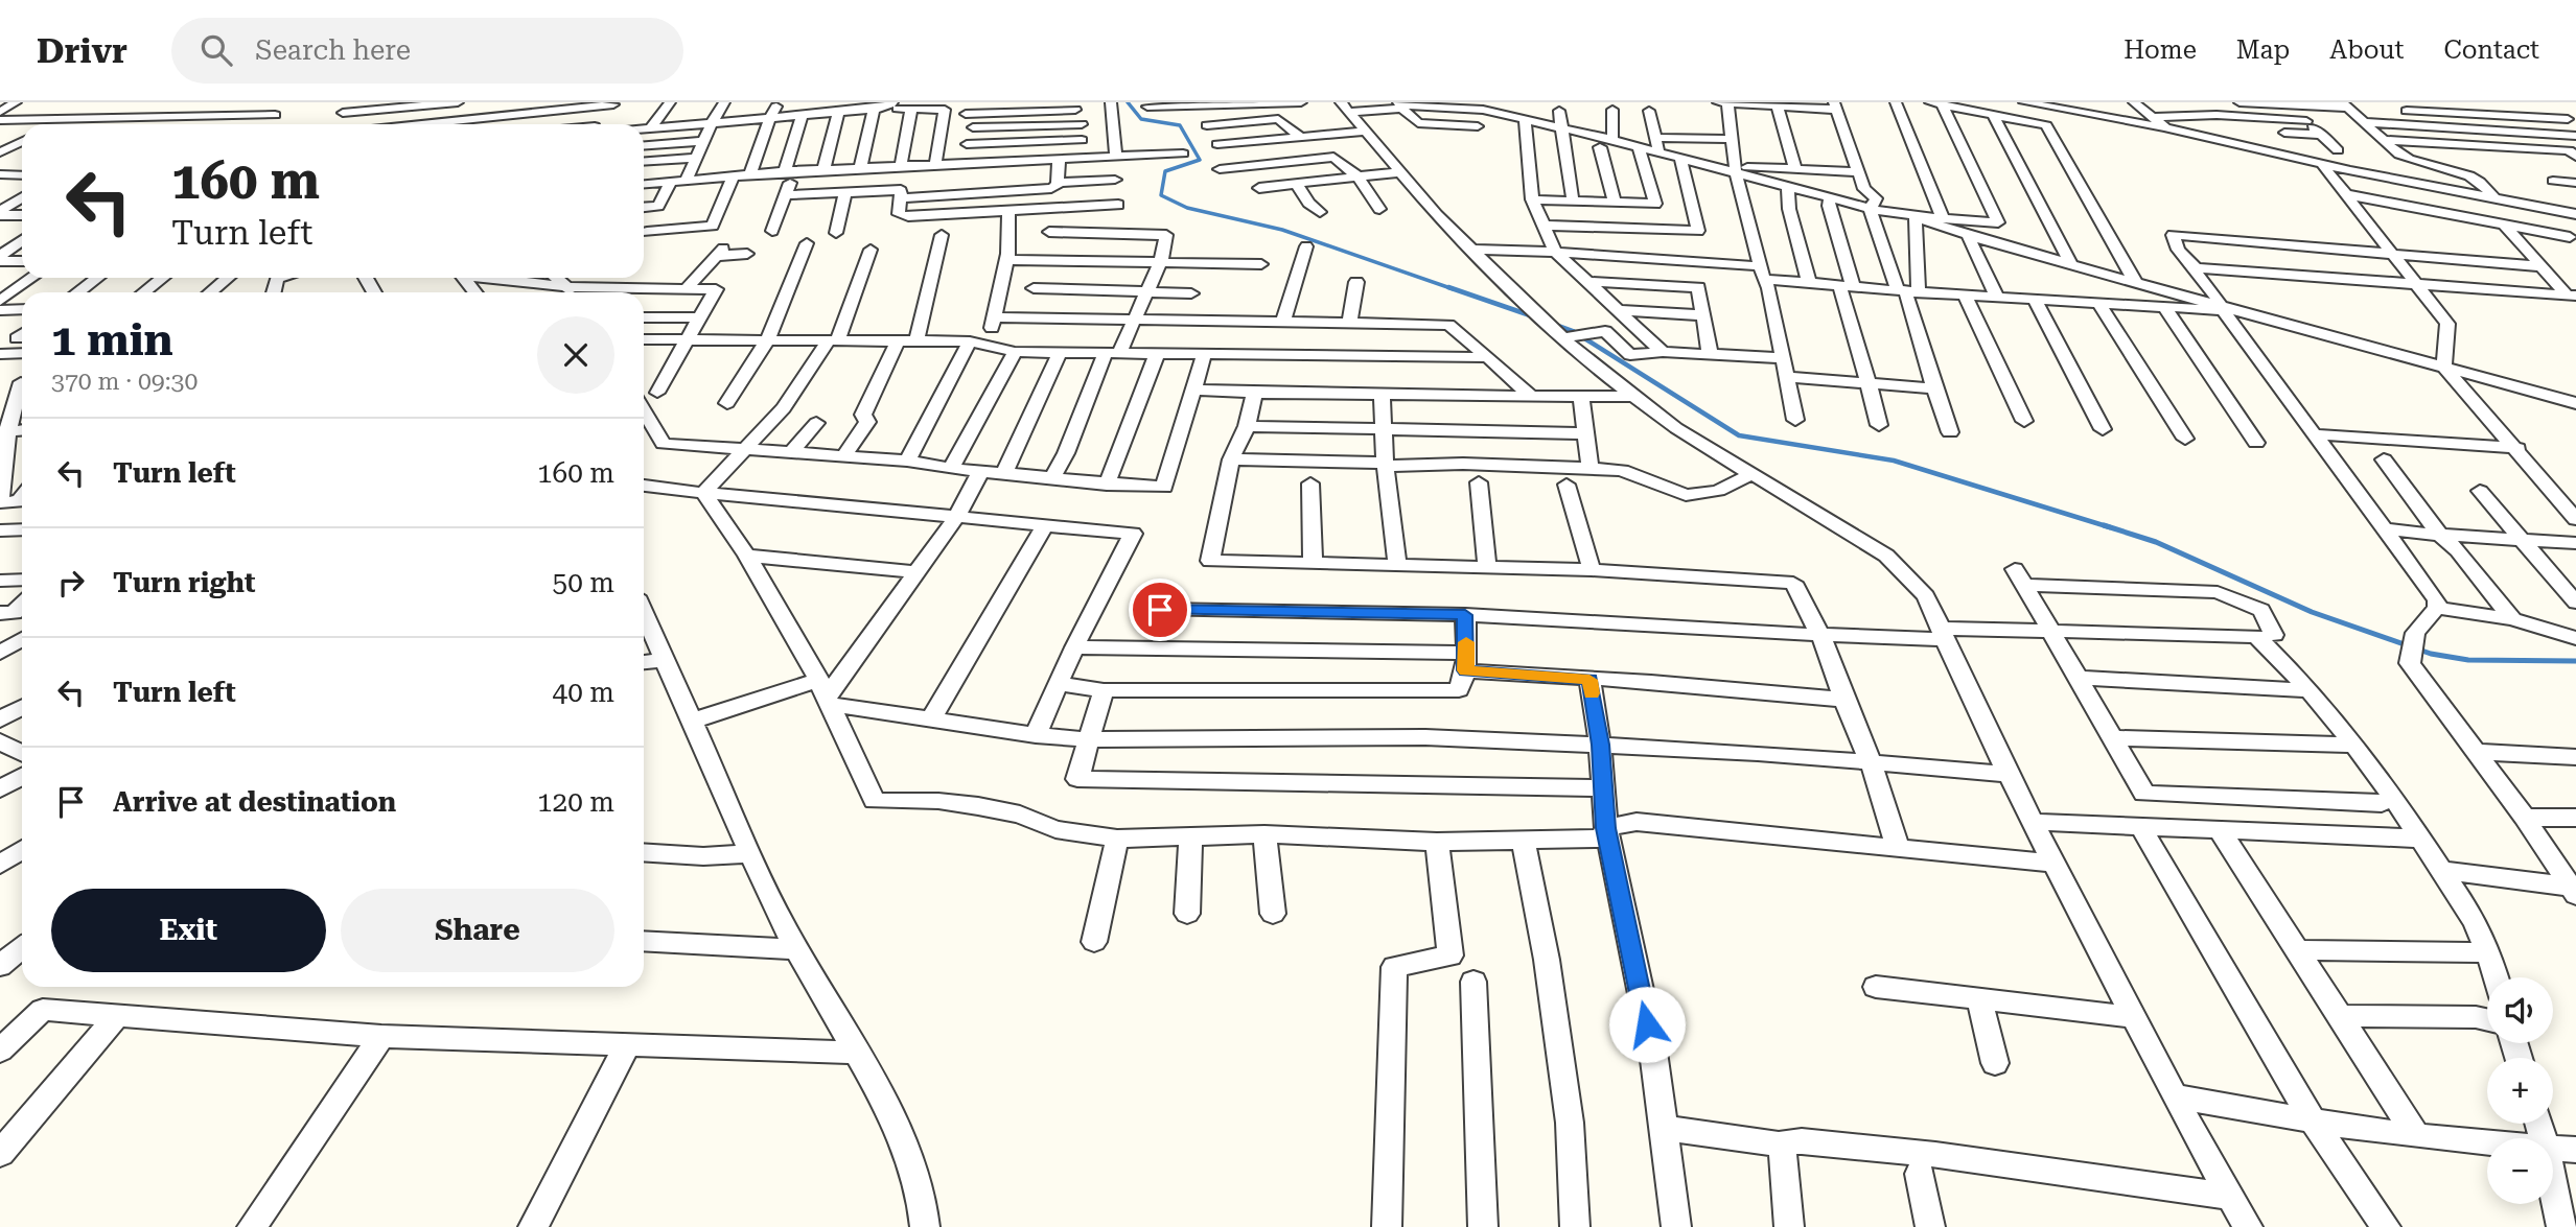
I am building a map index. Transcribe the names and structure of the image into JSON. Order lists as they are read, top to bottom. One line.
{"page":{"header":"Drivr","search":"Search here","nav":["Home","Map","About","Contact"],"turn":["160 m","Turn left"],"heading":["1 min","370 m · 09:30"],"list":[{"name":"Turn left","value":"160 m"},{"name":"Turn right","value":"50 m"},{"name":"Turn left","value":"40 m"},{"name":"Arrive at destination","value":"120 m"}],"buttons":["Exit","Share"],"map_buttons":["+","−"]}}
